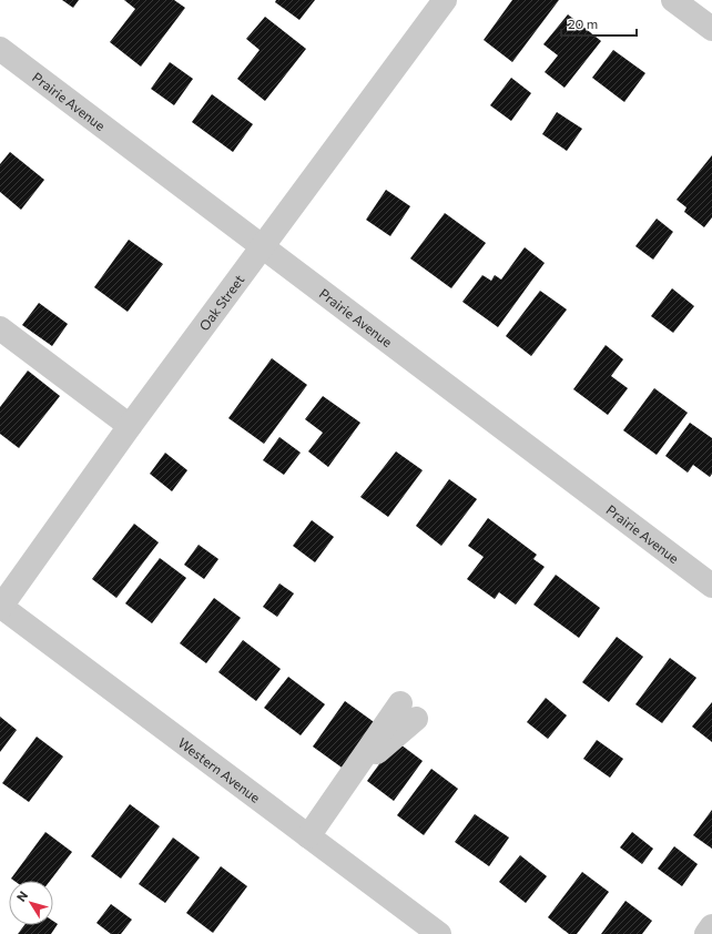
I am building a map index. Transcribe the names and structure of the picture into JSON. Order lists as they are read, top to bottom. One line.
{"streets":{"street":["Prairie Avenue","Oak Street","Western Avenue"]},"crossings":[["Prairie Avenue","Oak Street"],["Oak Street","Western Avenue"]],"scale_bar":"20 m","north":"top left"}
